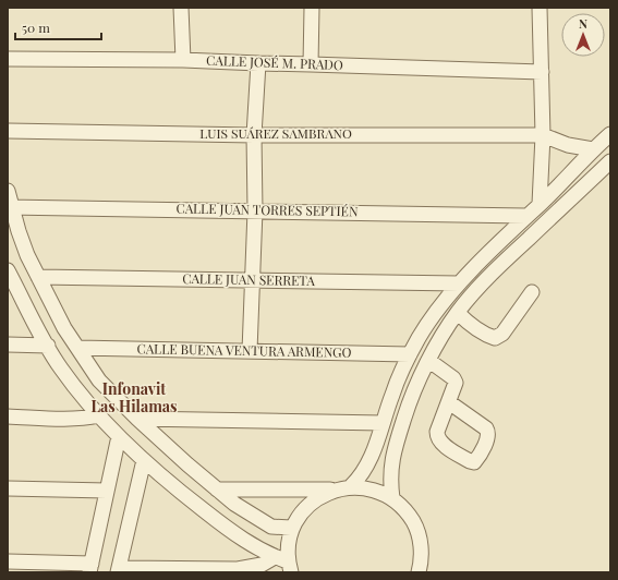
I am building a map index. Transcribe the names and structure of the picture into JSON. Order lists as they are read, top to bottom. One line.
{"streets":{"street":["CALLE JOSÉ M. PRADO","LUIS SUÁREZ SAMBRANO","CALLE JUAN TORRES SEPTIÉN","CALLE JUAN SERRETA","CALLE BUENA VENTURA ARMENGO"]},"districts":["Infonavit Las Hilamas"],"scale_bar":"50 m","north":"top"}
